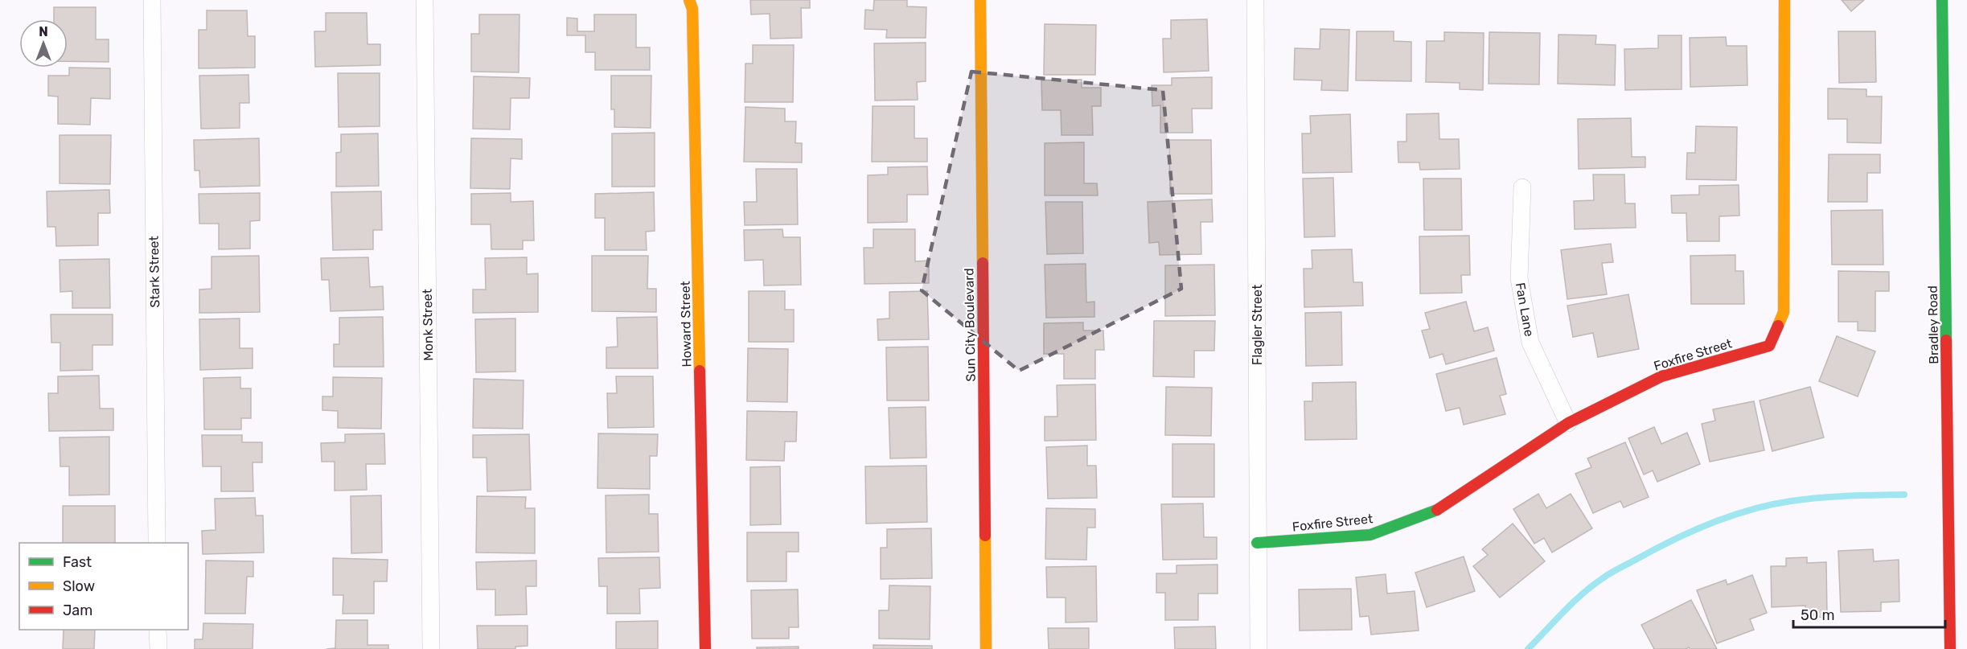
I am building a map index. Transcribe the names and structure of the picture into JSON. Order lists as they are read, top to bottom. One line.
{"streets":{"street":["Stark Street","Fan Lane","Howard Street","Monk Street","Sun City Boulevard","Flagler Street","Bradley Road","Foxfire Street"]},"crossings":[["Fan Lane","Foxfire Street"],["Flagler Street","Foxfire Street"]],"legend":["Fast","Slow","Jam"],"scale_bar":"50 m","north":"top"}
